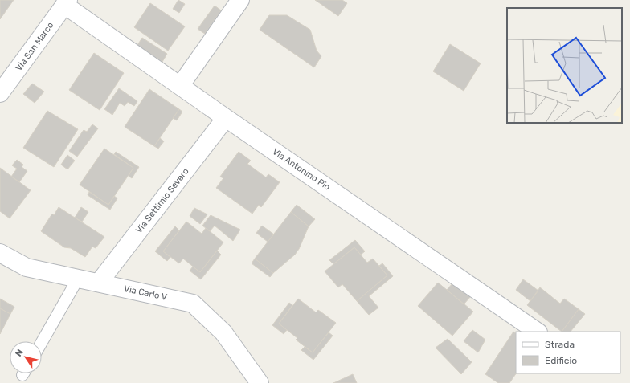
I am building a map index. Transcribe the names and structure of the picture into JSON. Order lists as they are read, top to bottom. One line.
{"streets":{"street":["Via San Marco","Via Antonino Pio","Via Settimio Severo","Via Carlo V"]},"crossings":[["Via San Marco","Via Antonino Pio"],["Via Antonino Pio","Via Settimio Severo"],["Via Settimio Severo","Via Carlo V"]],"legend":["Strada","Edificio"],"north":"top left"}
